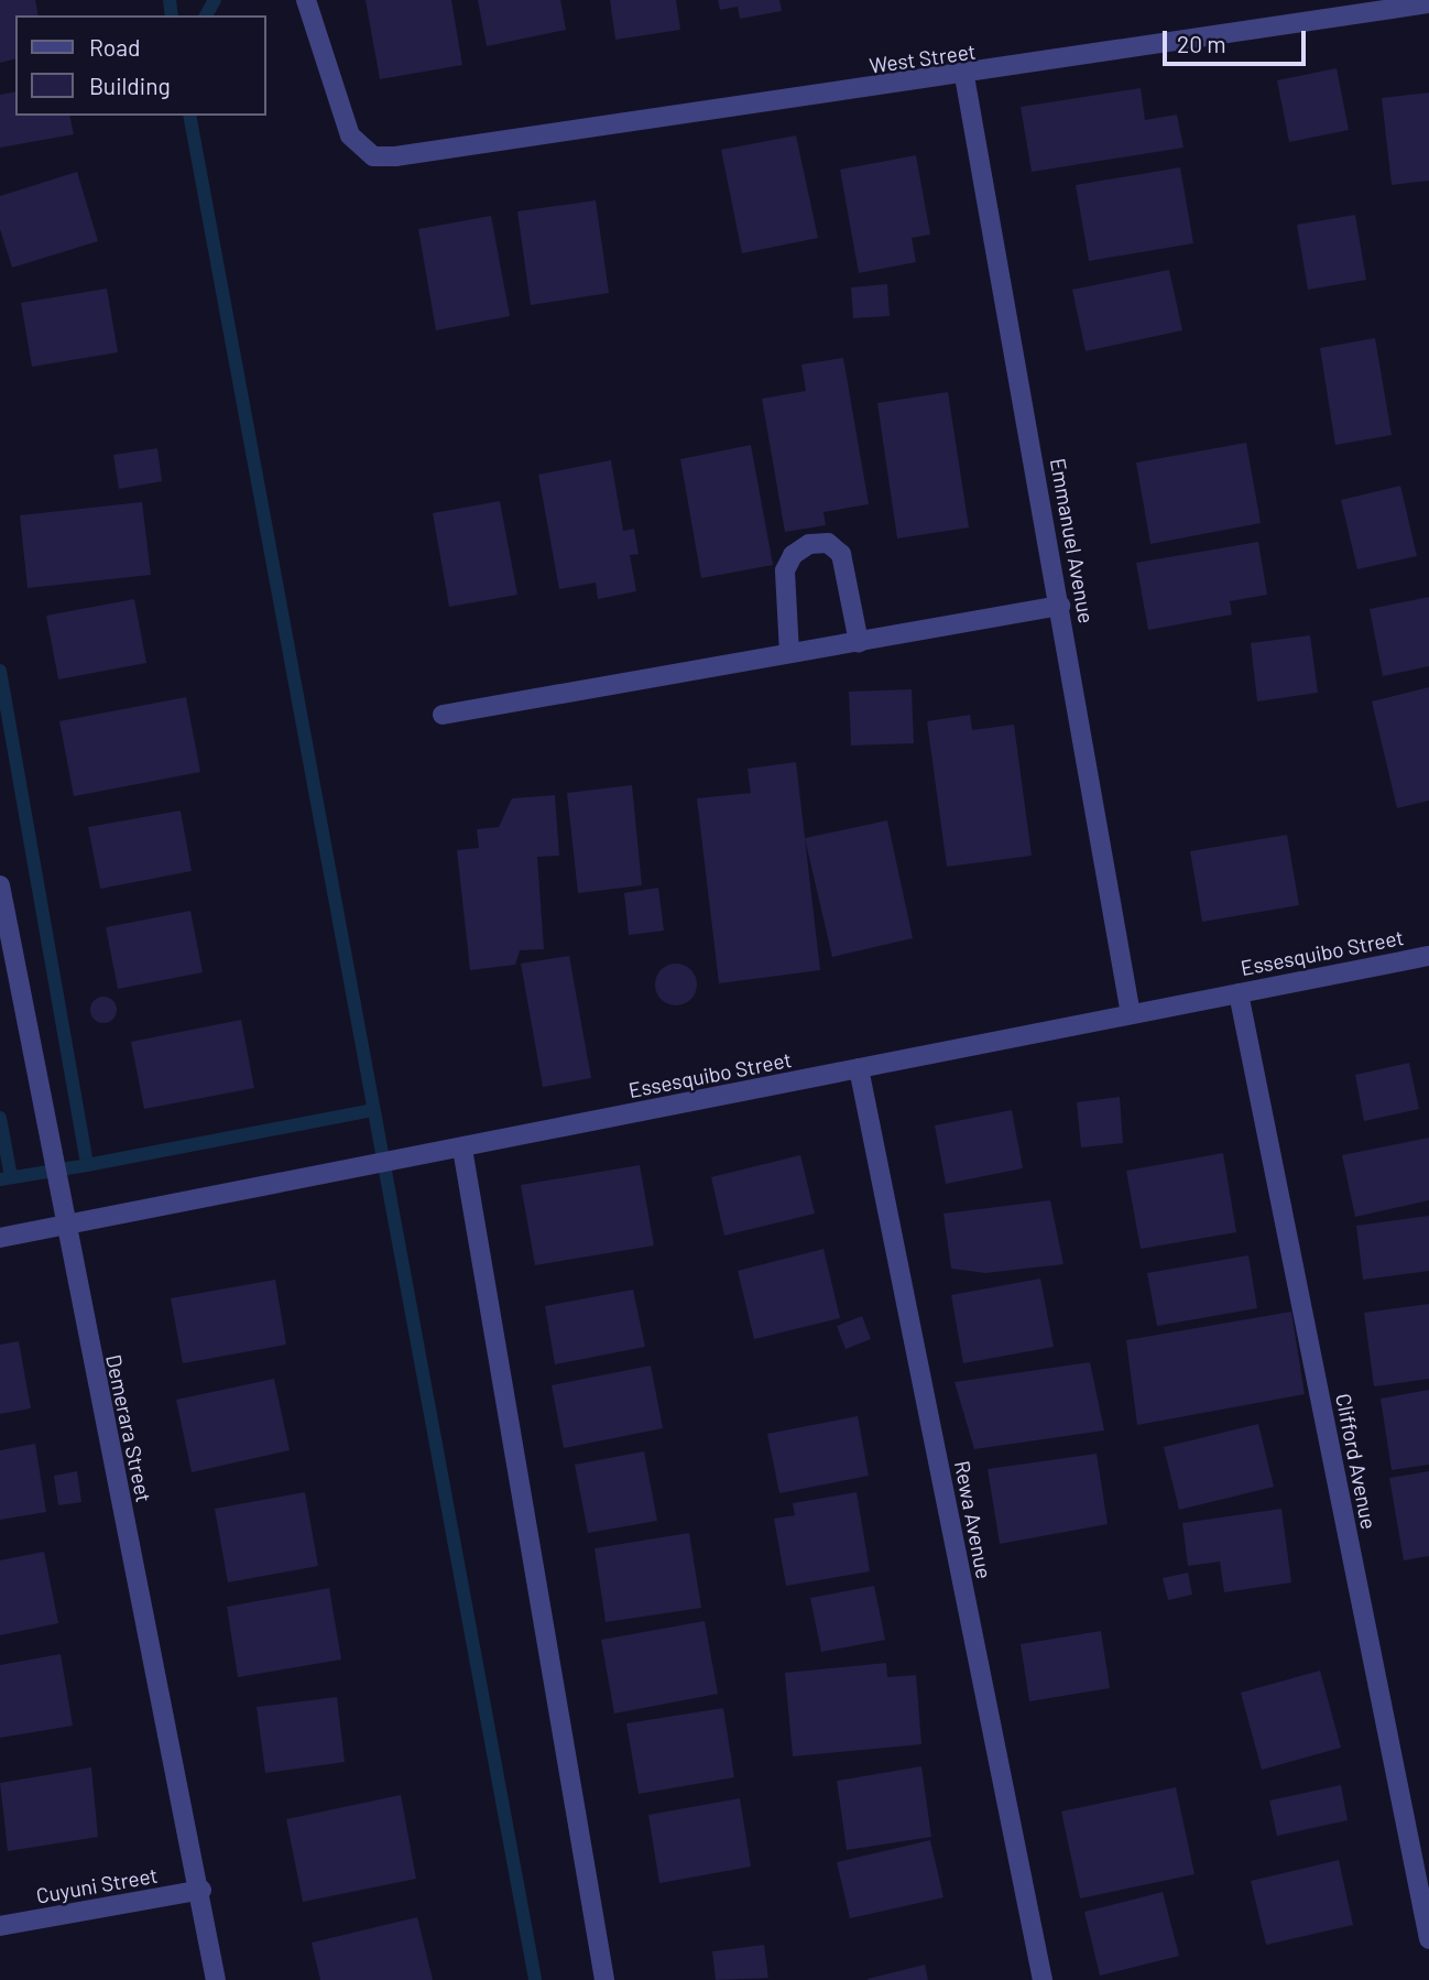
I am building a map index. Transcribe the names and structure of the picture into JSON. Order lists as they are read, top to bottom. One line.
{"streets":{"street":["West Street","Emmanuel Avenue","Essesquibo Street","Demerara Street","Clifford Avenue","Rewa Avenue","Cuyuni Street"]},"crossings":[["West Street","Emmanuel Avenue"],["Emmanuel Avenue","Essesquibo Street"],["Essesquibo Street","Demerara Street"],["Essesquibo Street","Clifford Avenue"],["Essesquibo Street","Rewa Avenue"],["Demerara Street","Cuyuni Street"]],"legend":["Road","Building"],"scale_bar":"20 m"}
